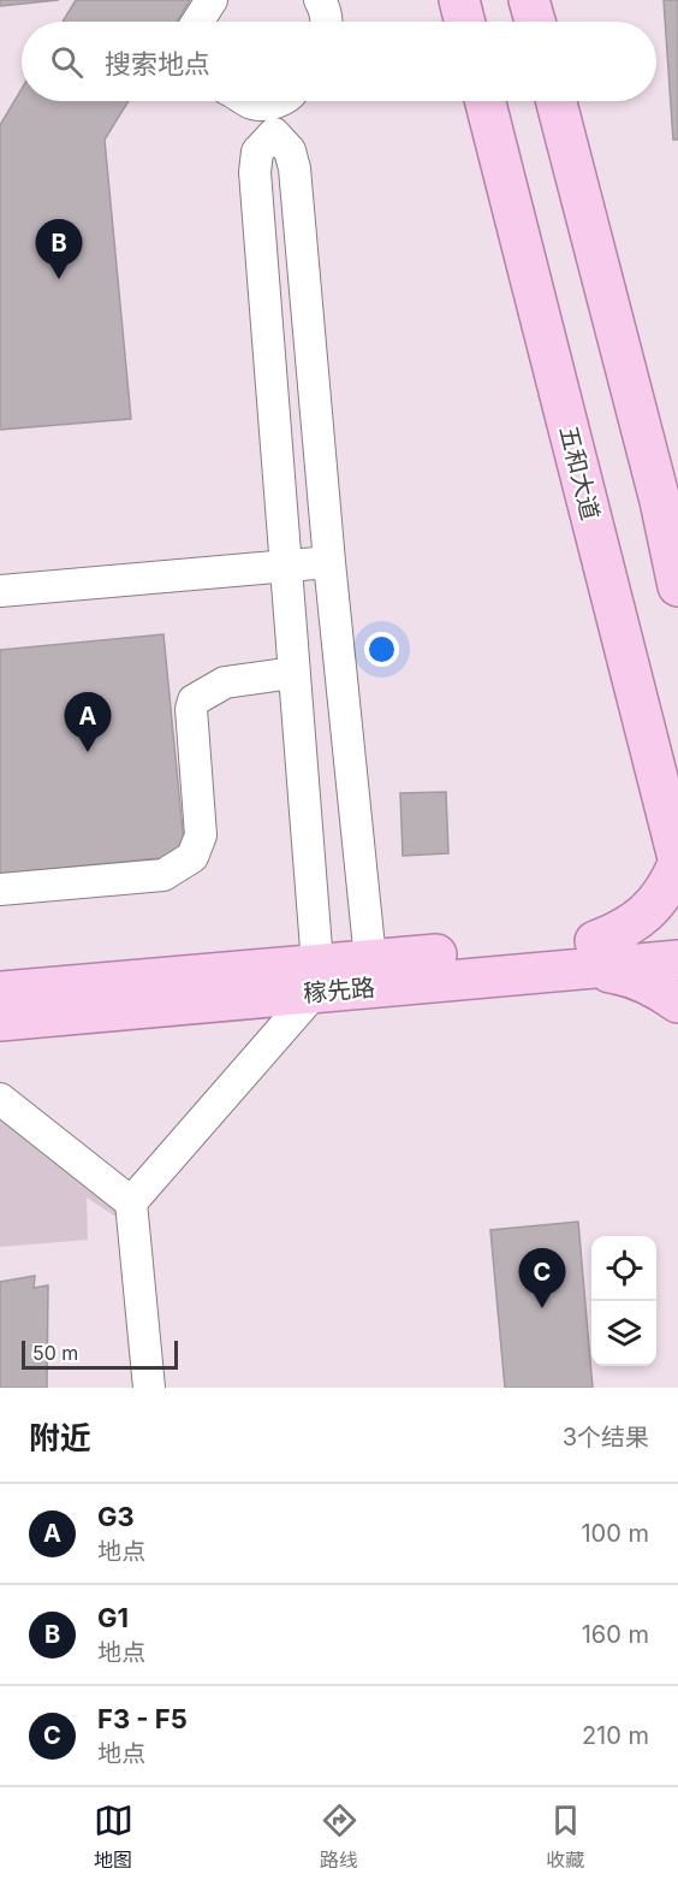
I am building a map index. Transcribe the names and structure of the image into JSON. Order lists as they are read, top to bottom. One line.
{"streets":{"main road":["五和大道","稼先路"]},"scale_bar":"50 m","page":{"search":"搜索地点","pins":["B","A","C"],"scale":"50 m","heading":["附近","3个结果"],"list":[{"mark":"A","name":"G3","note":"地点","value":"100 m"},{"mark":"B","name":"G1","note":"地点","value":"160 m"},{"mark":"C","name":"F3 - F5","note":"地点","value":"210 m"}],"nav":["地图","路线","收藏"]}}
